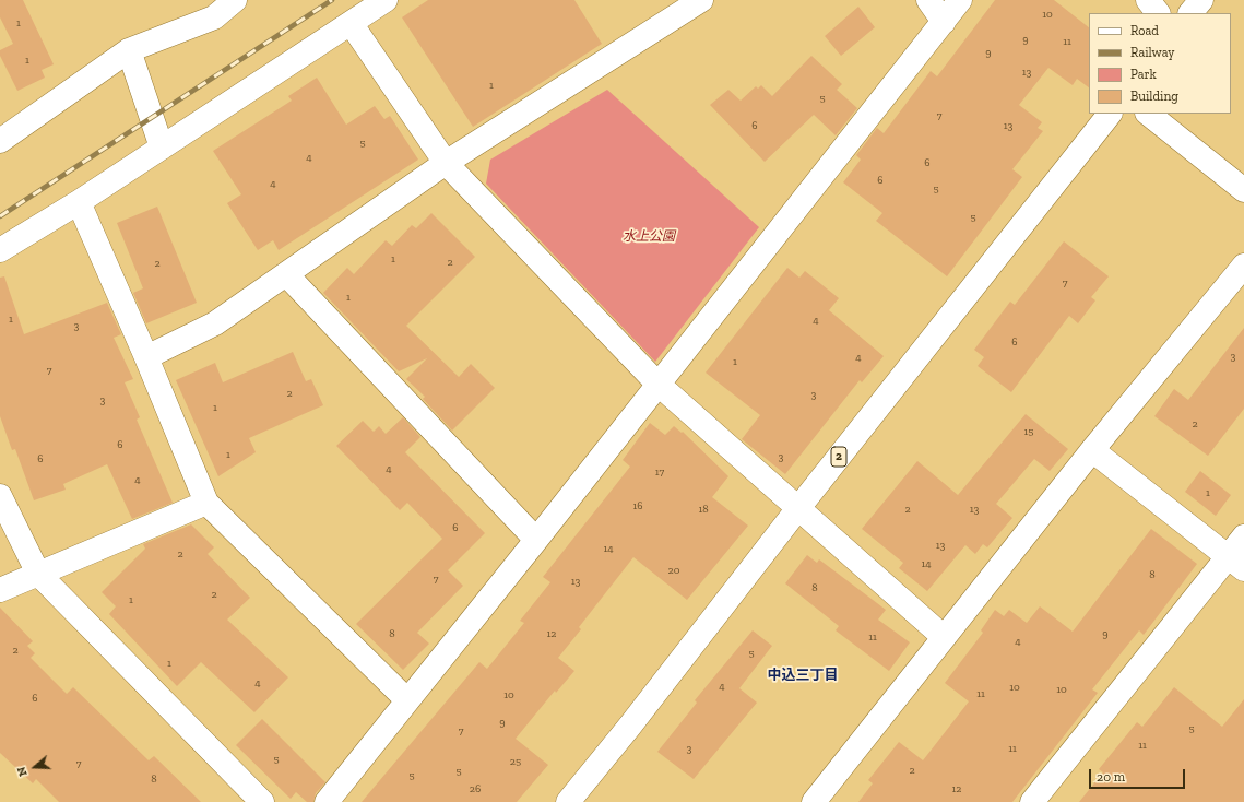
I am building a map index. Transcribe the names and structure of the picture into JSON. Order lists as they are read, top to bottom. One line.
{"streets":{"street":["2"]},"districts":["中込三丁目"],"parks":["水上公園"],"house_numbers":["10","1","9","11","9","1","13","1","5","7","6","13","5","4","6","6","4","5","5","1","2","2","7","1","1","4","3","6","3","4","1","7","2","3","3","1","2","15","6","1","3","6","4","17","4","1","16","18","2","13","6","13","14","2","14","20","8","7","13","8","2","1","8","12","9","11","4","2","5","1","4","4","10","10","11","10","6","9","5","7","11","3","11","5","25","7","2","5","5","8","26","12"],"legend":["Road","Railway","Park","Building"],"scale_bar":"20 m","north":"left"}
